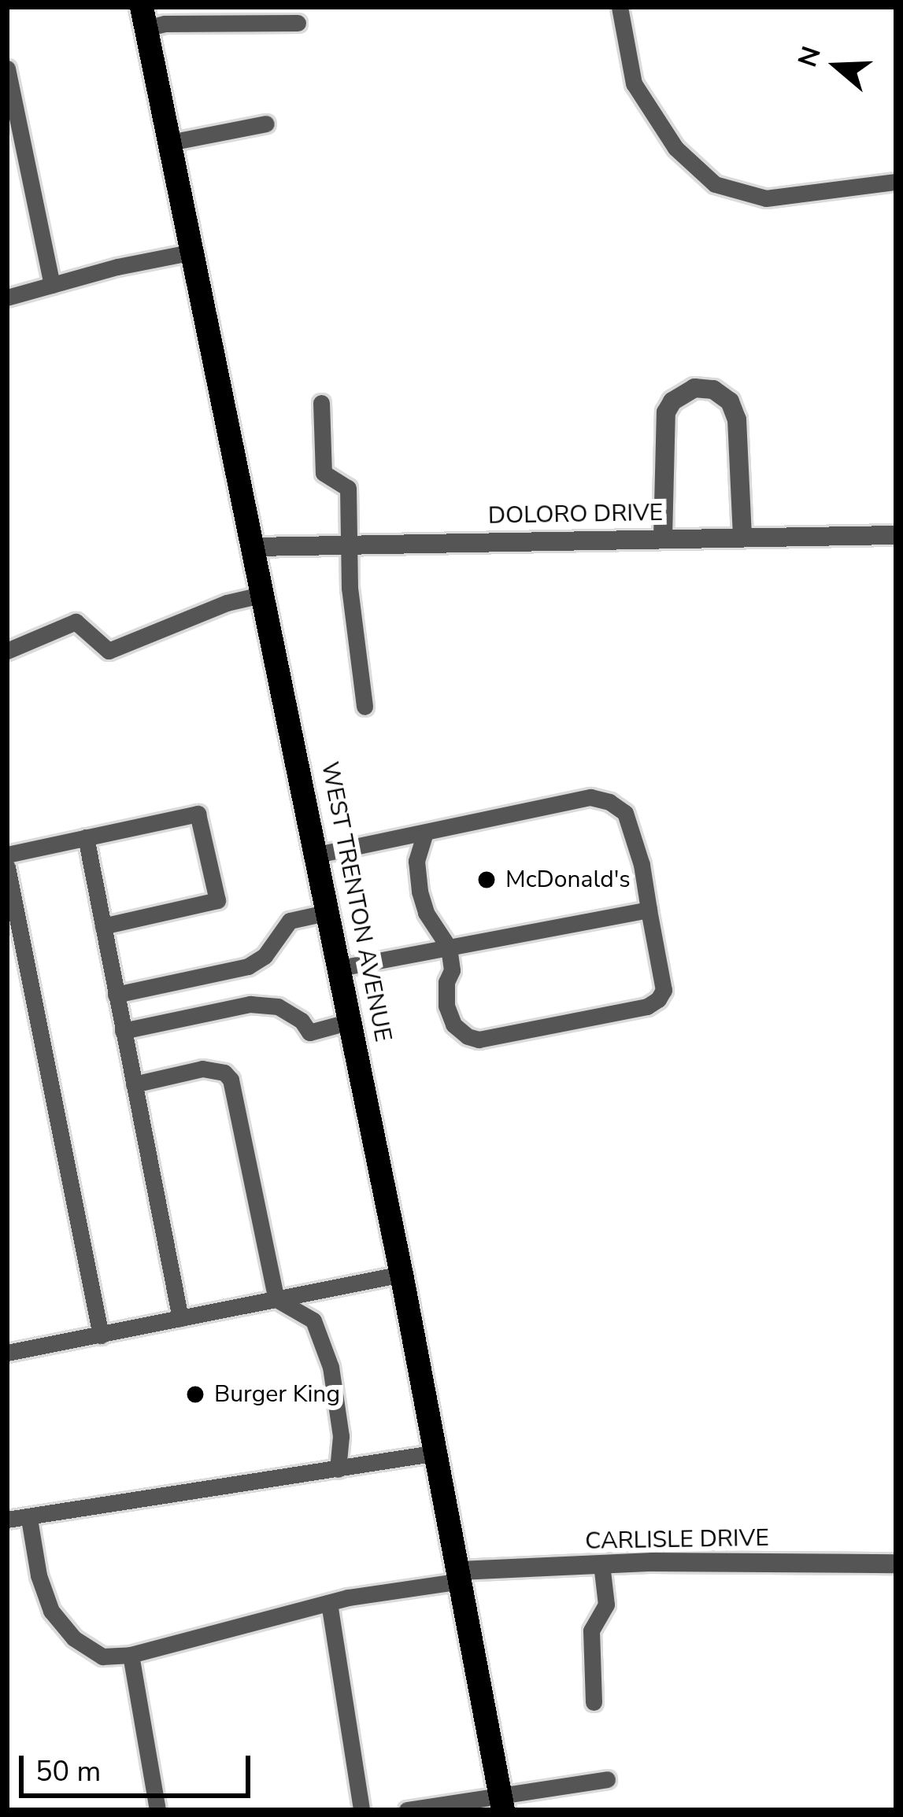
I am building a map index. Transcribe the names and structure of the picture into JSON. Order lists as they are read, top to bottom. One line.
{"streets":{"main road":["WEST TRENTON AVENUE"],"street":["DOLORO DRIVE","CARLISLE DRIVE"]},"crossings":[["DOLORO DRIVE","WEST TRENTON AVENUE"],["WEST TRENTON AVENUE","CARLISLE DRIVE"]],"places":["McDonald's","Burger King"],"scale_bar":"50 m","north":"left"}
